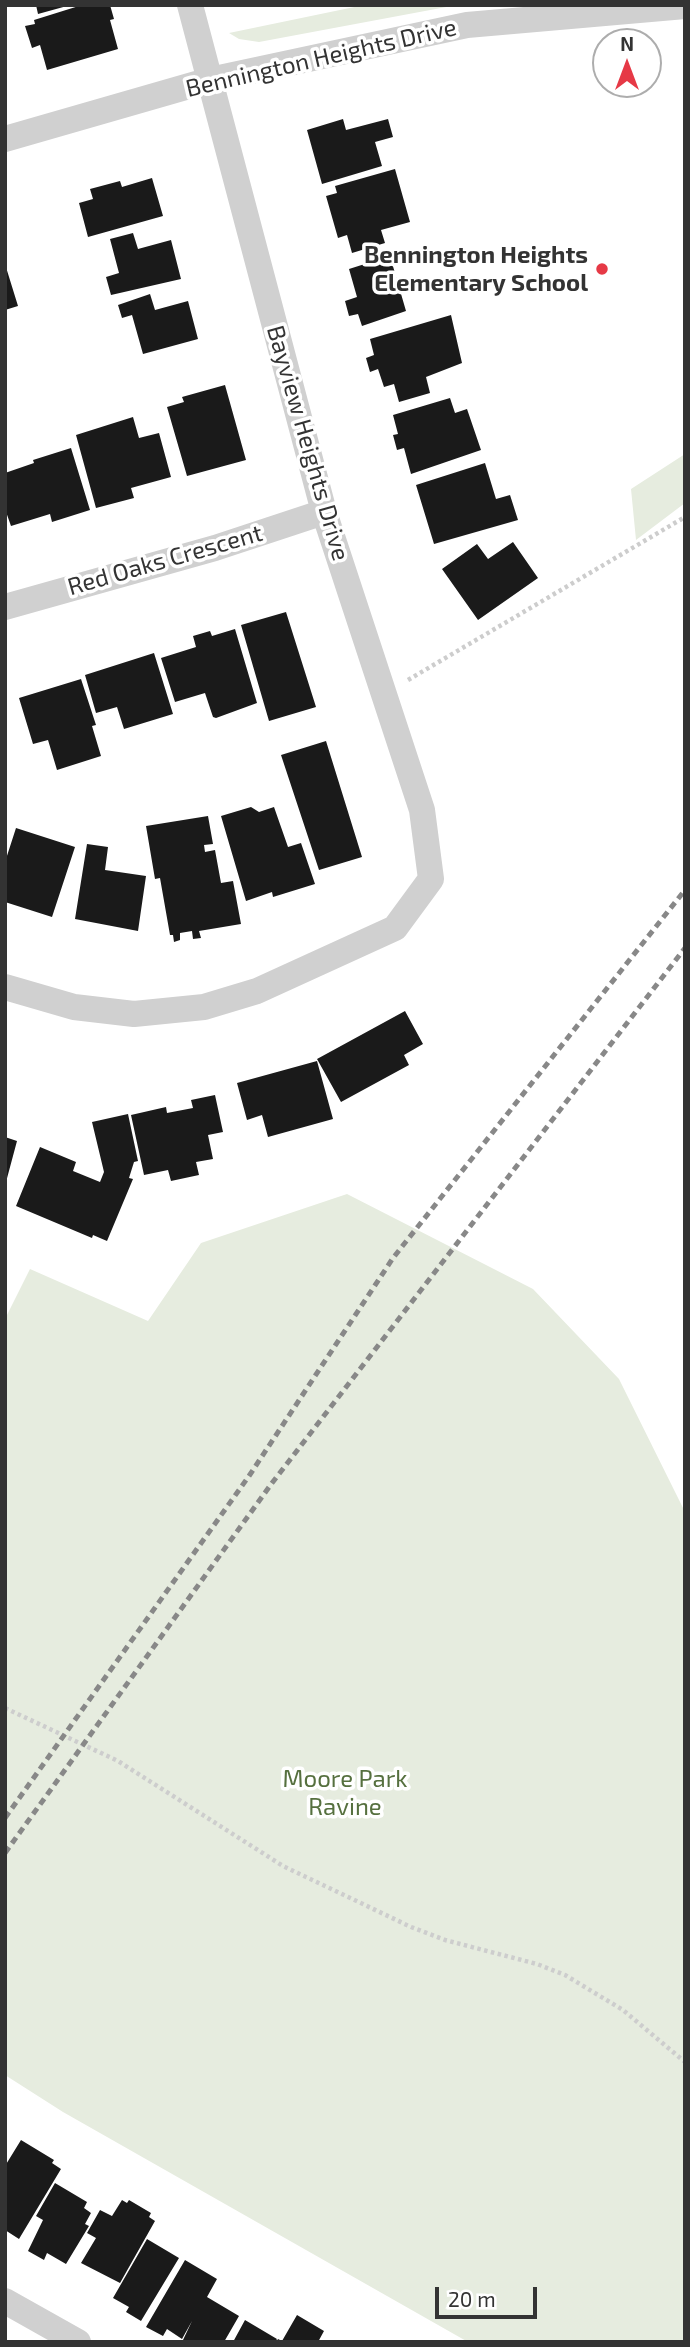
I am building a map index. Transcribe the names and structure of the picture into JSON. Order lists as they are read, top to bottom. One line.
{"streets":{"street":["Bennington Heights Drive","Bayview Heights Drive","Red Oaks Crescent"]},"crossings":[["Bennington Heights Drive","Bayview Heights Drive"],["Bayview Heights Drive","Red Oaks Crescent"]],"parks":["Moore Park Ravine"],"places":["Bennington Heights Elementary School"],"scale_bar":"20 m","north":"top"}
